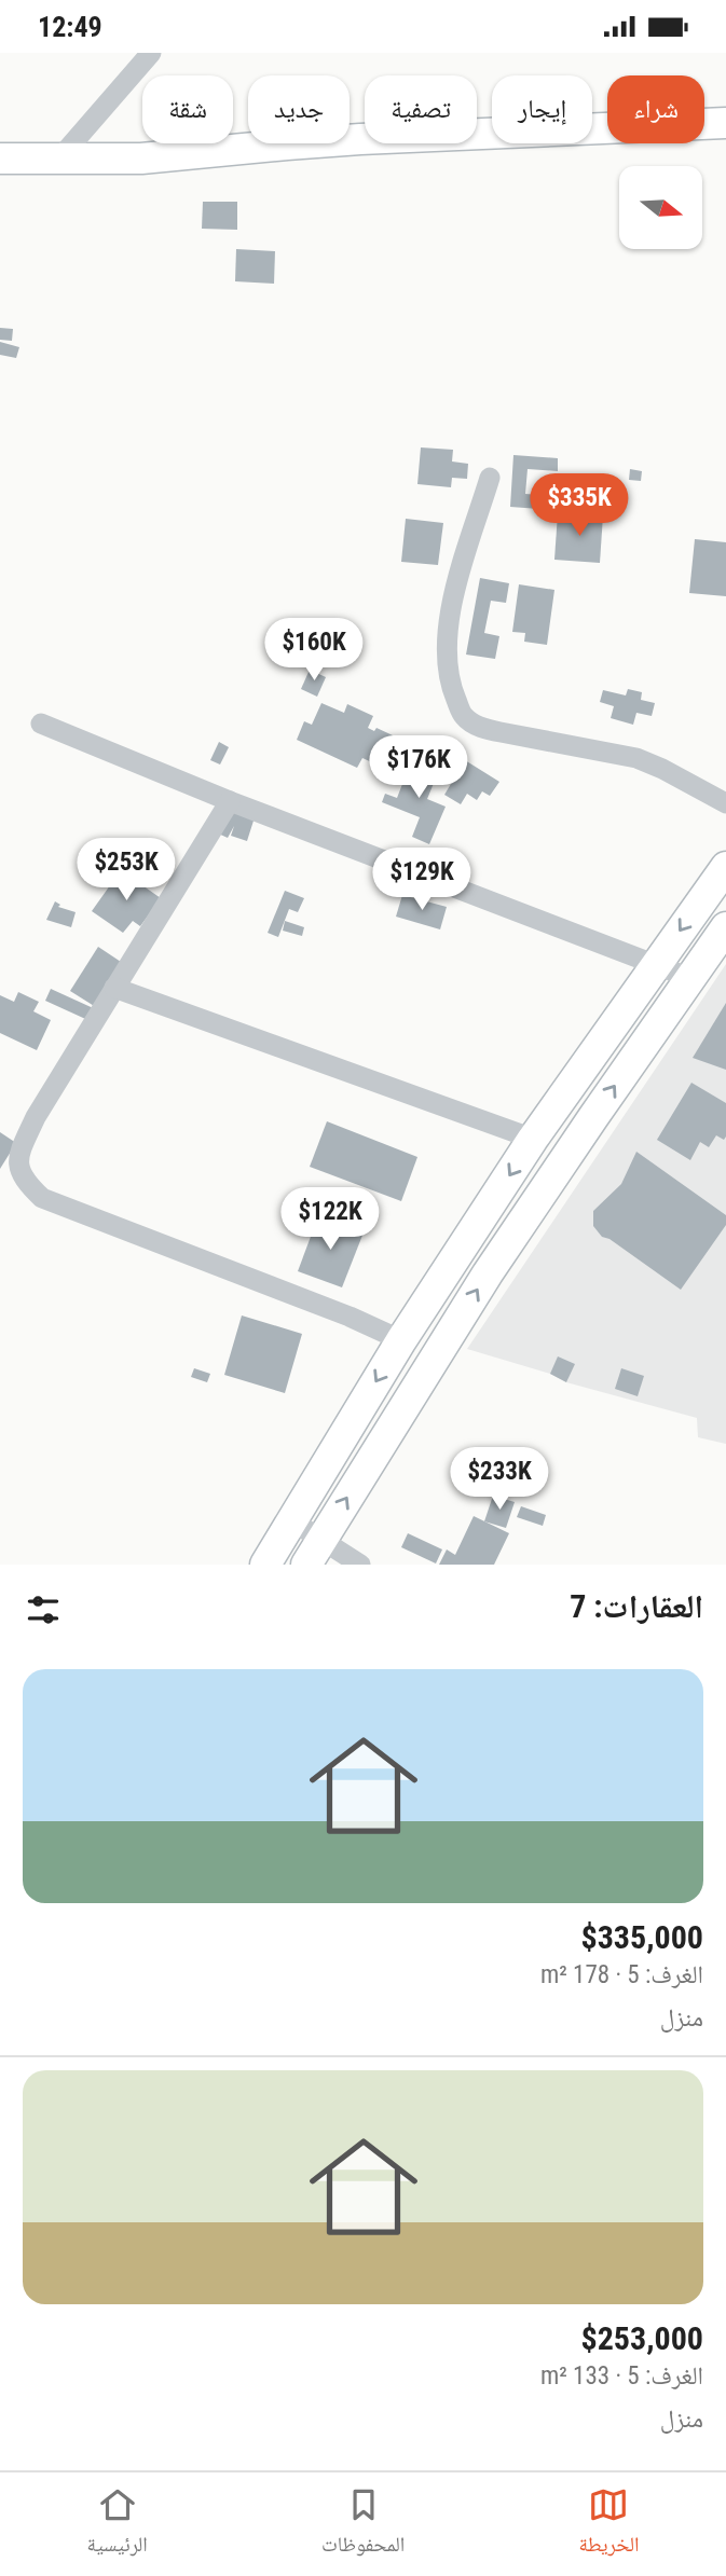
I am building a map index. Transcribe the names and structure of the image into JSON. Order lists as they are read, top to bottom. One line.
{"north":"right","page":{"status":"12:49","chip":["شراء","إيجار","تصفية","جديد","شقة"],"price":["$335K","$160K","$176K","$253K","$129K","$122K","$233K"],"heading":"العقارات: 7","list":[{"name":"$335,000","note":"الغرف: 5 · 178 m² · منزل"},{"name":"$253,000","note":"الغرف: 5 · 133 m² · منزل"}],"tabs":["الخريطة","المحفوظات","الرئيسية"]}}
